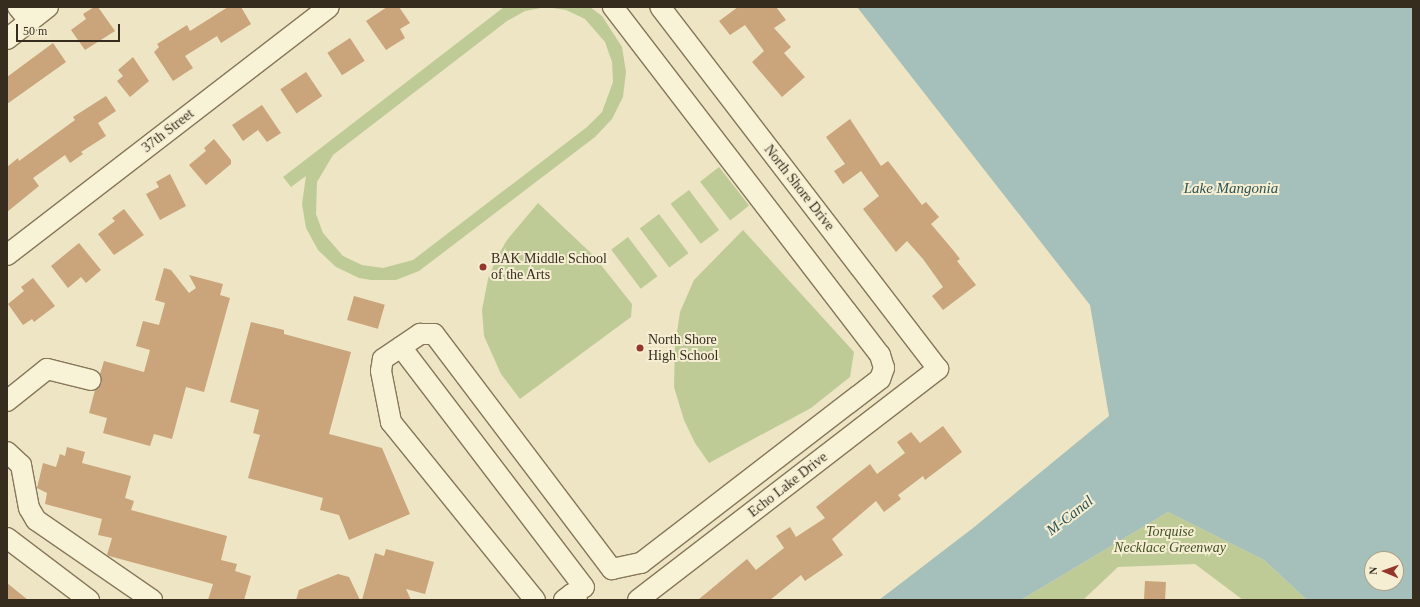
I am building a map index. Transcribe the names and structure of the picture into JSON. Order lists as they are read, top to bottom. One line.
{"streets":{"street":["37th Street","North Shore Drive","Echo Lake Drive"]},"crossings":[["North Shore Drive","Echo Lake Drive"]],"water":["Lake Mangonia","M-Canal"],"parks":["Torquise Necklace Greenway"],"places":["BAK Middle School of the Arts","North Shore High School"],"scale_bar":"50 m","north":"left"}
